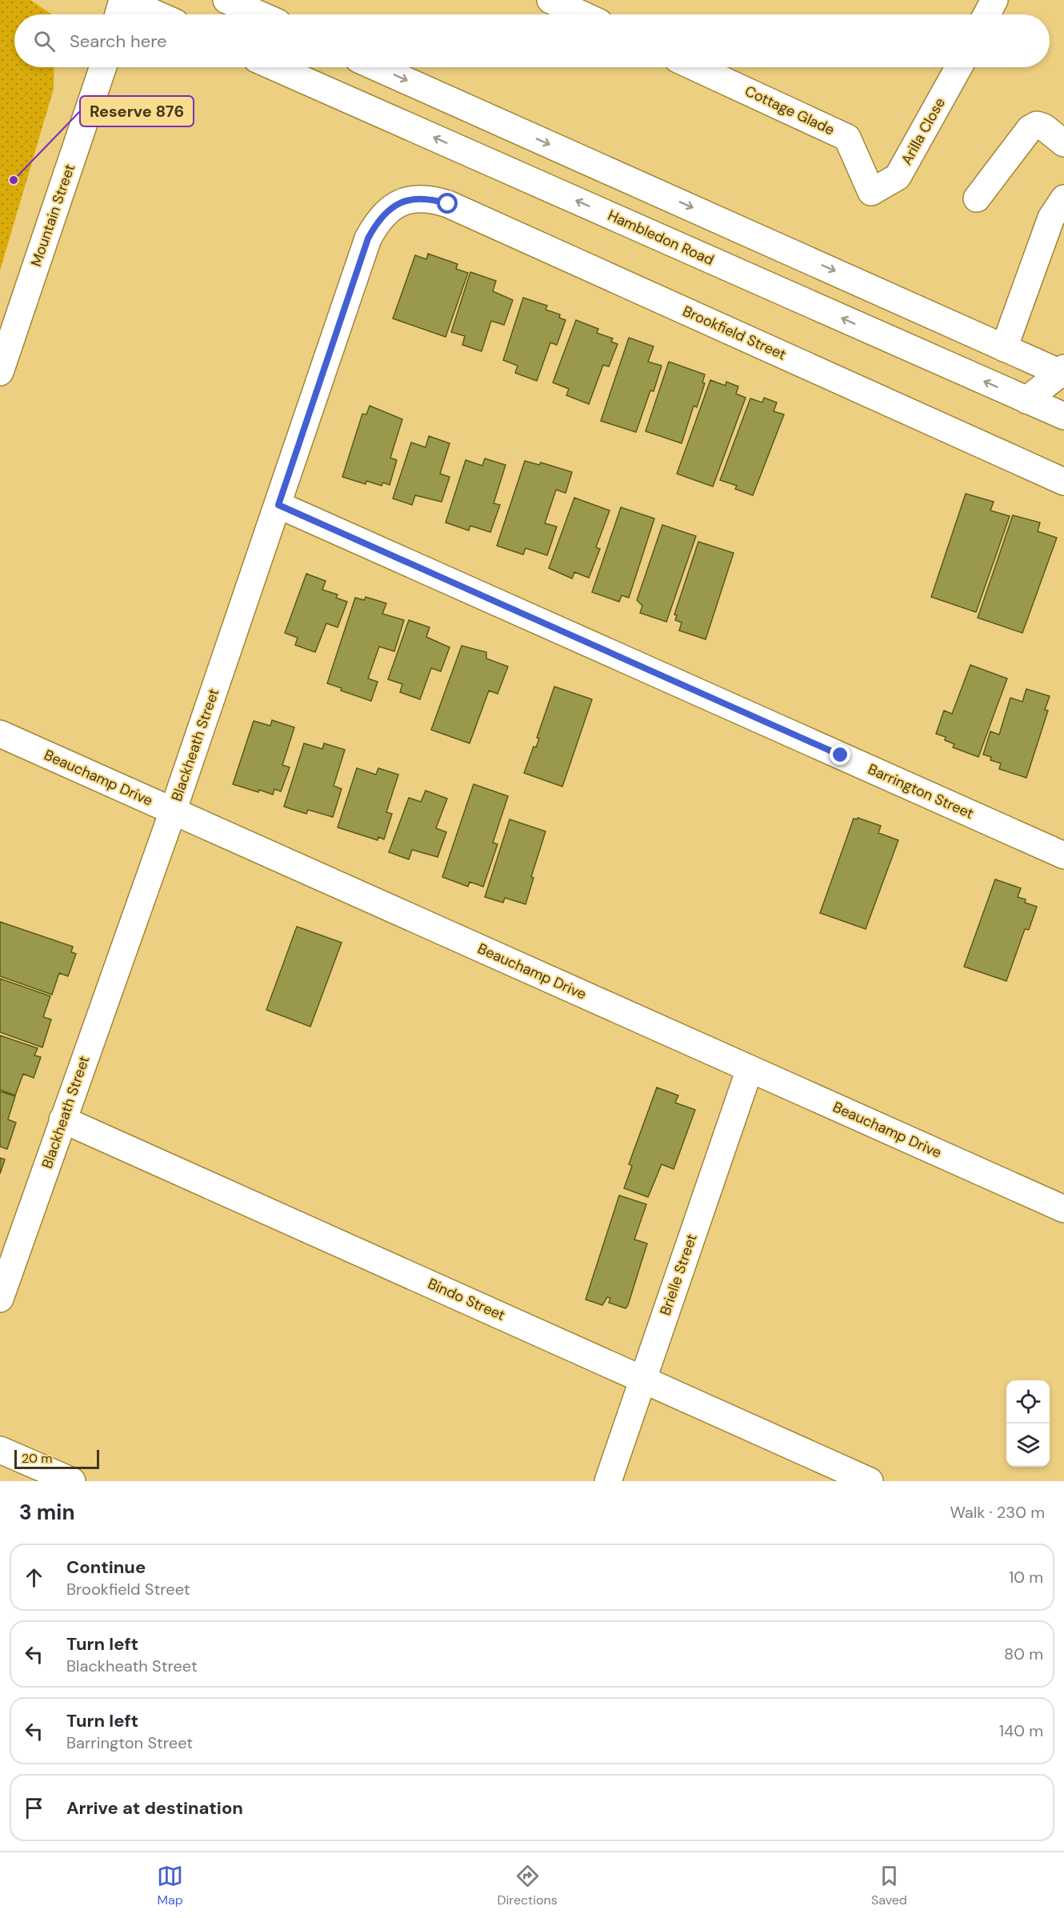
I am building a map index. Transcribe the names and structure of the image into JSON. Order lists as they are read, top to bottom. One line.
{"streets":{"street":["Cottage Glade","Arilla Close","Mountain Street","Hambledon Road","Brookfield Street","Blackheath Street","Beauchamp Drive","Barrington Street","Brielle Street","Bindo Street"]},"crossings":[["Cottage Glade","Arilla Close"],["Brookfield Street","Blackheath Street"],["Blackheath Street","Beauchamp Drive"],["Blackheath Street","Barrington Street"],["Blackheath Street","Bindo Street"],["Beauchamp Drive","Brielle Street"],["Brielle Street","Bindo Street"]],"places":["Reserve 876"],"scale_bar":"20 m","page":{"search":"Search here","scale":"20 m","heading":["3 min","Walk · 230 m"],"list":[["Continue","Brookfield Street","10 m"],["Turn left","Blackheath Street","80 m"],["Turn left","Barrington Street","140 m"],"Arrive at destination"],"nav":["Map","Directions","Saved"]}}
